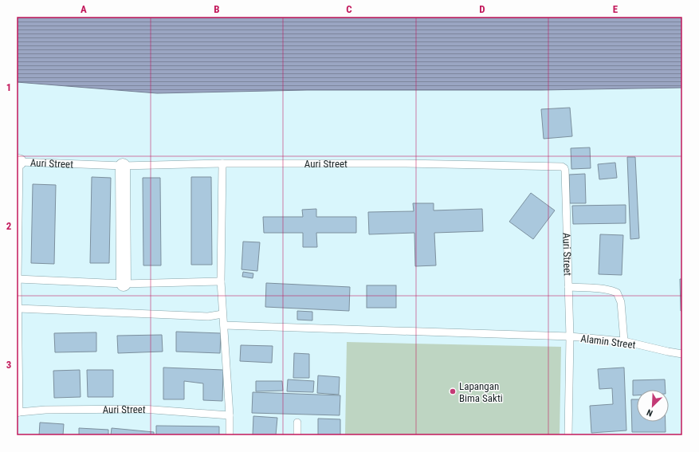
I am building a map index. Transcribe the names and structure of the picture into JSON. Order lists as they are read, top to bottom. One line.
{"streets":{"lane":["Auri Street","Alamin Street"]},"crossings":[["Auri Street","Alamin Street"]],"places":["Lapangan Bima Sakti"],"north":"bottom left","grid":{"columns":["A","B","C","D","E"],"rows":["1","2","3"]}}
